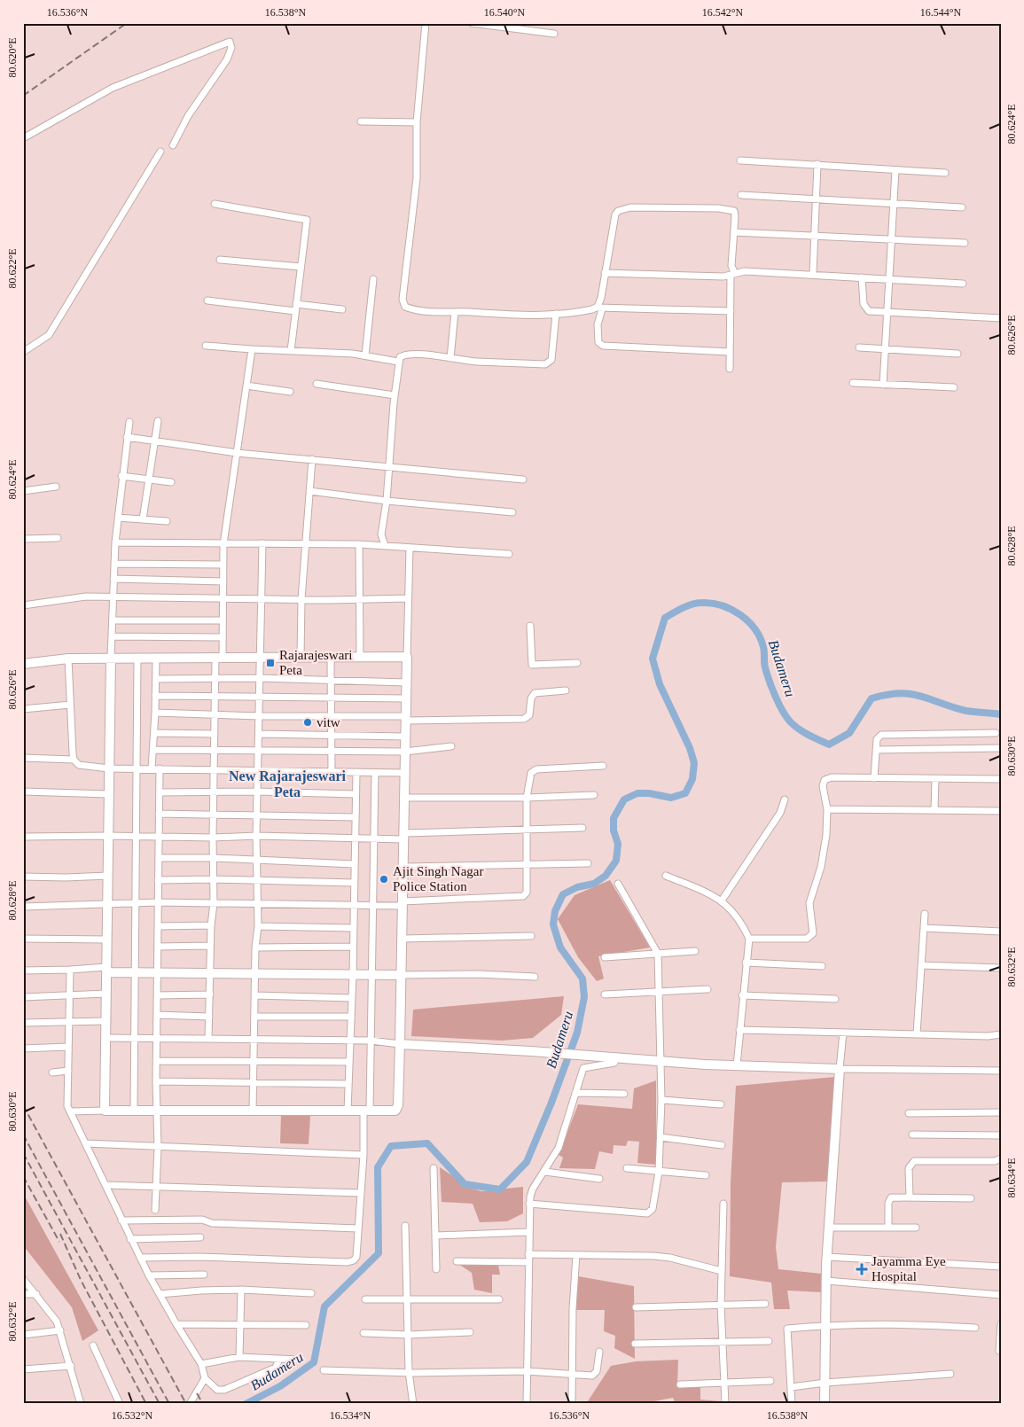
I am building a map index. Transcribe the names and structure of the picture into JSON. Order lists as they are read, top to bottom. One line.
{"districts":["New Rajarajeswari Peta"],"water":["Budameru"],"places":{"transit":["Rajarajeswari Peta"],"other":["vitw","Ajit Singh Nagar Police Station"],"health":["Jayamma Eye Hospital"]},"coordinates":["16.536°N","16.538°N","16.540°N","16.542°N","16.544°N","80.620°E","80.624°E","80.622°E","80.626°E","80.628°E","80.630°E","80.632°E","80.634°E","16.532°N","16.534°N"]}
